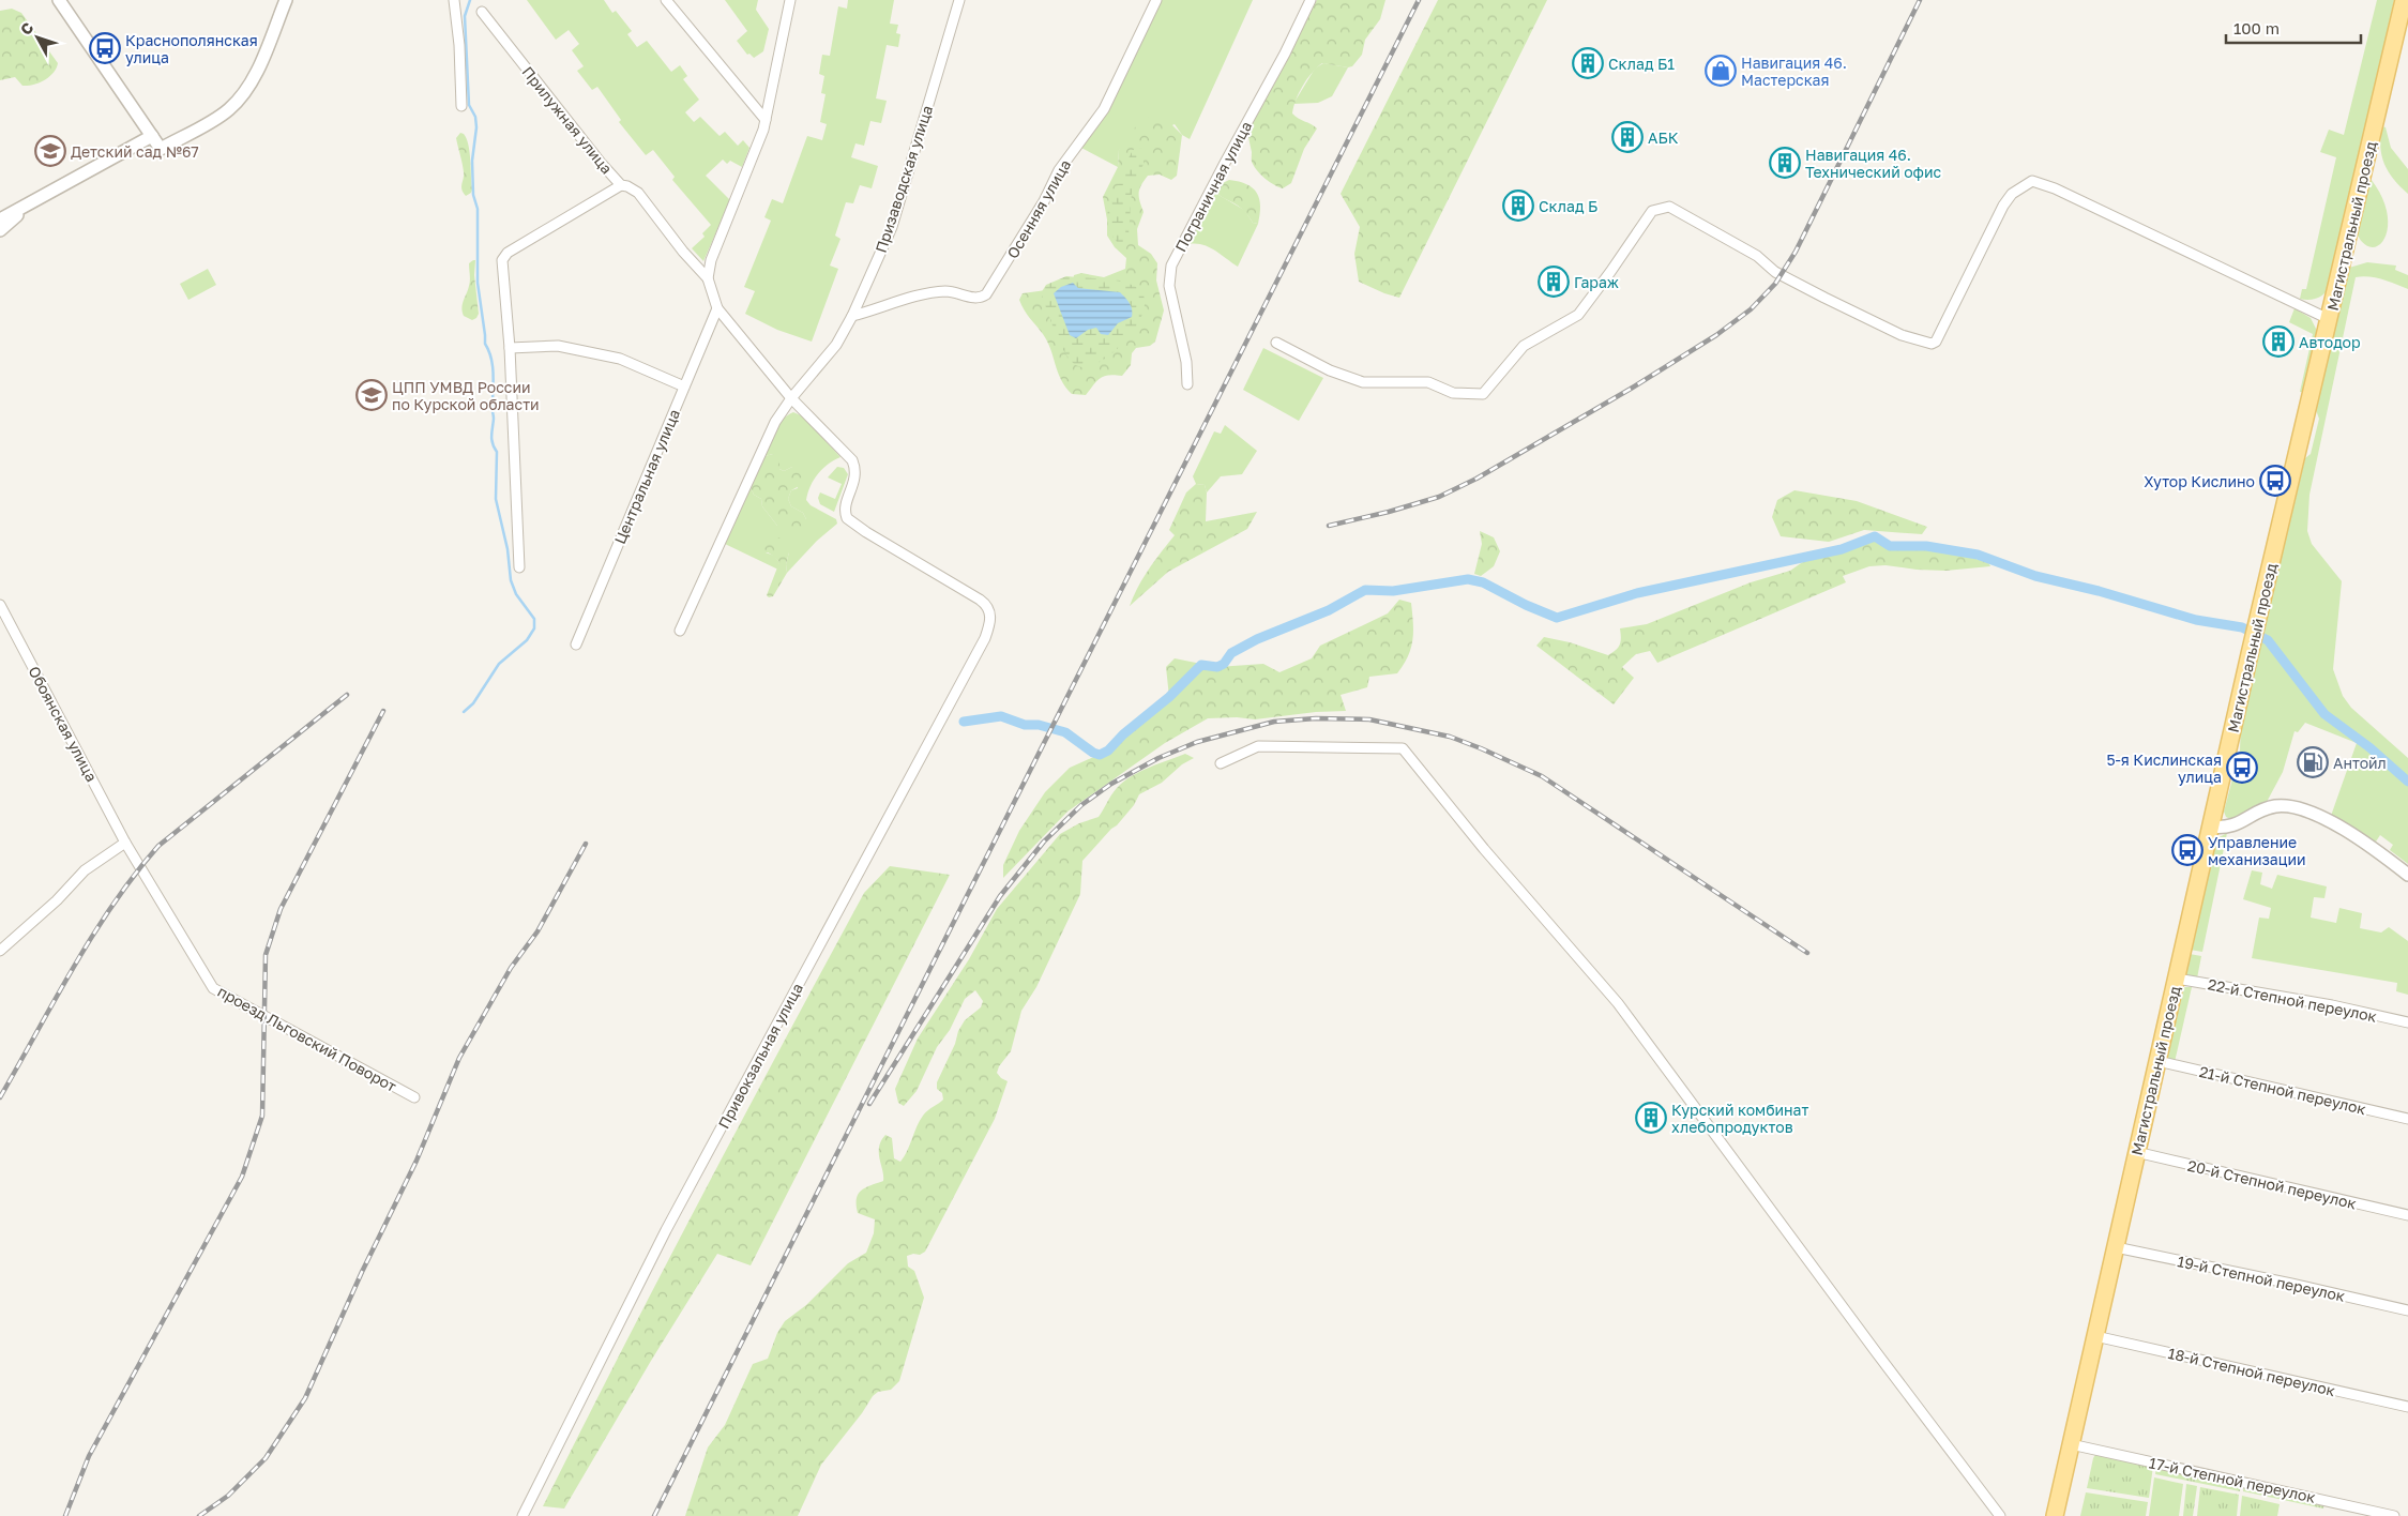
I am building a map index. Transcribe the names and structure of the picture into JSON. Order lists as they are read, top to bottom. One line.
{"streets":{"main road":["Магистральный проезд"],"street":["Прилужная улица","Призаводская улица","Пограничная улица","Осенняя улица","Центральная улица","Обоянская улица","22-й Степной переулок","проезд Льговский Поворот","Привокзальная улица","21-й Степной переулок","20-й Степной переулок","19-й Степной переулок","18-й Степной переулок","17-й Степной переулок"]},"crossings":[["Прилужная улица","Призаводская улица"],["Прилужная улица","Центральная улица"],["Прилужная улица","Привокзальная улица"],["Призаводская улица","Осенняя улица"],["Магистральный проезд","22-й Степной переулок"],["Магистральный проезд","21-й Степной переулок"],["Магистральный проезд","20-й Степной переулок"],["Магистральный проезд","19-й Степной переулок"],["Магистральный проезд","18-й Степной переулок"],["Магистральный проезд","17-й Степной переулок"],["Обоянская улица","проезд Льговский Поворот"]],"places":{"bus stop":["Краснополянская улица","Хутор Кислино","5-я Кислинская улица","Управление механизации"],"building":["Склад Б1","АБК","Навигация 46. Технический офис","Склад Б","Гараж","Автодор","Курский комбинат хлебопродуктов"],"shop":["Навигация 46. Мастерская"],"school or university":["Детский сад №67","ЦПП УМВД России по Курской области"],"fuel station":["Антойл"]},"scale_bar":"100 m","north":"top left"}
